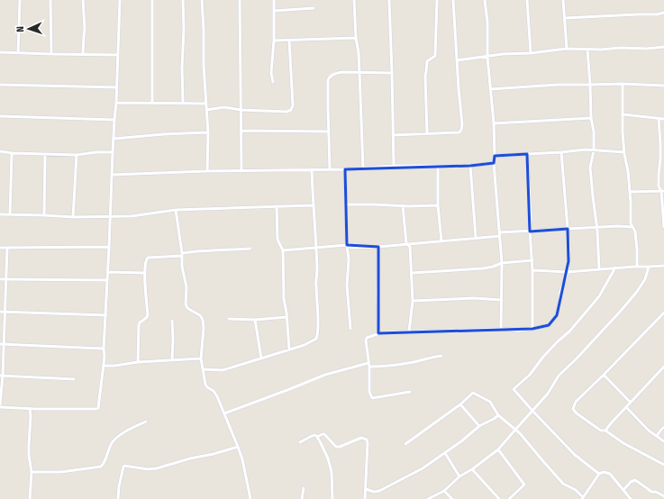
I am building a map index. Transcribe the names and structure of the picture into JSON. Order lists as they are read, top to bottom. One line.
{"north":"left"}
